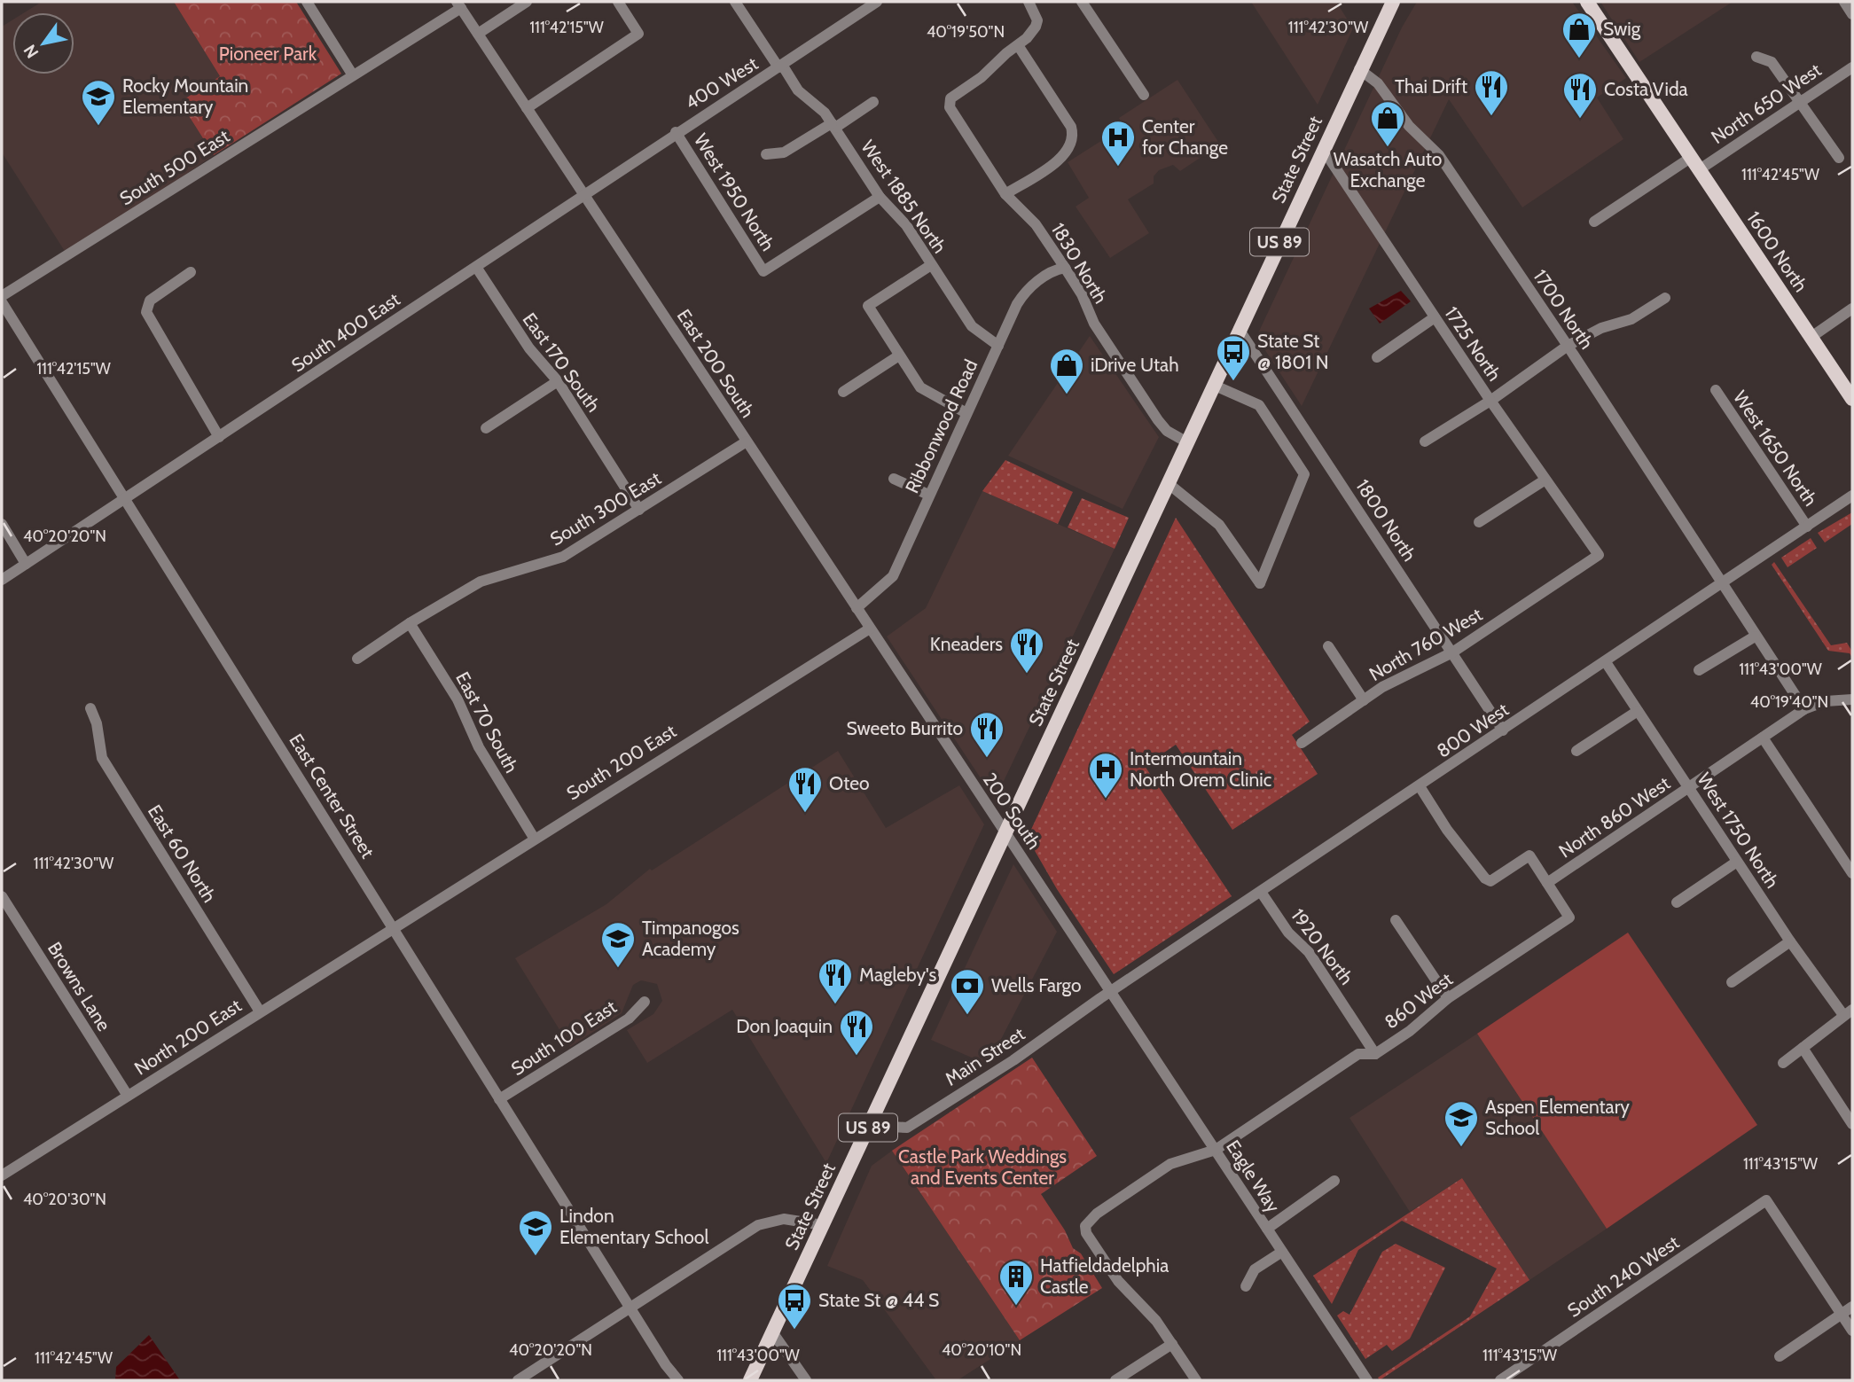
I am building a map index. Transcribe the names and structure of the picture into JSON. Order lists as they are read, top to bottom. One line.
{"streets":{"main road":["State Street","US 89","1600 North"],"street":["400 West","North 650 West","South 500 East","West 1950 North","West 1885 North","1830 North","1700 North","South 400 East","1725 North","East 170 South","East 200 South","Ribbonwood Road","West 1650 North","South 300 East","1800 North","North 760 West","East 70 South","800 West","South 200 East","East Center Street","200 South","North 860 West","West 1750 North","East 60 North","1920 North","Browns Lane","860 West","North 200 East","South 100 East","Main Street","Eagle Way","South 240 West"]},"crossings":[["400 West","West 1950 North"],["400 West","West 1885 North"],["400 West","South 400 East"],["400 West","East 200 South"],["North 650 West","1600 North"],["State Street","1830 North"],["State Street","1700 North"],["State Street","1725 North"],["State Street","1800 North"],["State Street","200 South"],["State Street","Main Street"],["South 500 East","East 200 South"],["West 1950 North","West 1885 North"],["West 1885 North","Ribbonwood Road"],["1830 North","Ribbonwood Road"],["1700 North","800 West"],["1700 North","North 860 West"],["South 400 East","East 170 South"],["South 400 East","East 200 South"],["South 400 East","East Center Street"],["1725 North","North 760 West"],["East 170 South","South 300 East"],["East 200 South","Ribbonwood Road"],["East 200 South","South 300 East"],["East 200 South","South 200 East"],["East 200 South","200 South"],["West 1650 North","800 West"],["South 300 East","East 70 South"],["1800 North","North 760 West"],["1800 North","800 West"],["East 70 South","South 200 East"],["800 West","200 South"],["800 West","West 1750 North"],["800 West","1920 North"],["800 West","Main Street"],["800 West","Eagle Way"],["South 200 East","East Center Street"],["South 200 East","North 200 East"],["East Center Street","North 200 East"],["East Center Street","South 100 East"],["200 South","Main Street"],["200 South","Eagle Way"],["North 860 West","West 1750 North"],["North 860 West","860 West"],["East 60 North","North 200 East"],["1920 North","860 West"],["Browns Lane","North 200 East"],["Main Street","Eagle Way"]],"parks":["Pioneer Park","Castle Park Weddings and Events Center"],"places":{"shop":["Swig","Wasatch Auto Exchange","iDrive Utah"],"restaurant":["Thai Drift","Costa Vida","Kneaders","Sweeto Burrito","Oteo","Magleby's","Don Joaquin"],"school or university":["Rocky Mountain Elementary","Timpanogos Academy","Aspen Elementary School","Lindon Elementary School"],"hospital":["Center for Change","Intermountain North Orem Clinic"],"bus stop":["State St @ 1801 N","State St @ 44 S"],"bank":["Wells Fargo"],"building":["Hatfieldadelphia Castle"]},"north":"bottom left","coordinates":["111°42'15\"W","111°42'30\"W","40°19'50\"N","111°42'45\"W","40°20'20\"N","111°43'00\"W","40°19'40\"N","111°43'15\"W","40°20'30\"N","40°20'10\"N"]}
